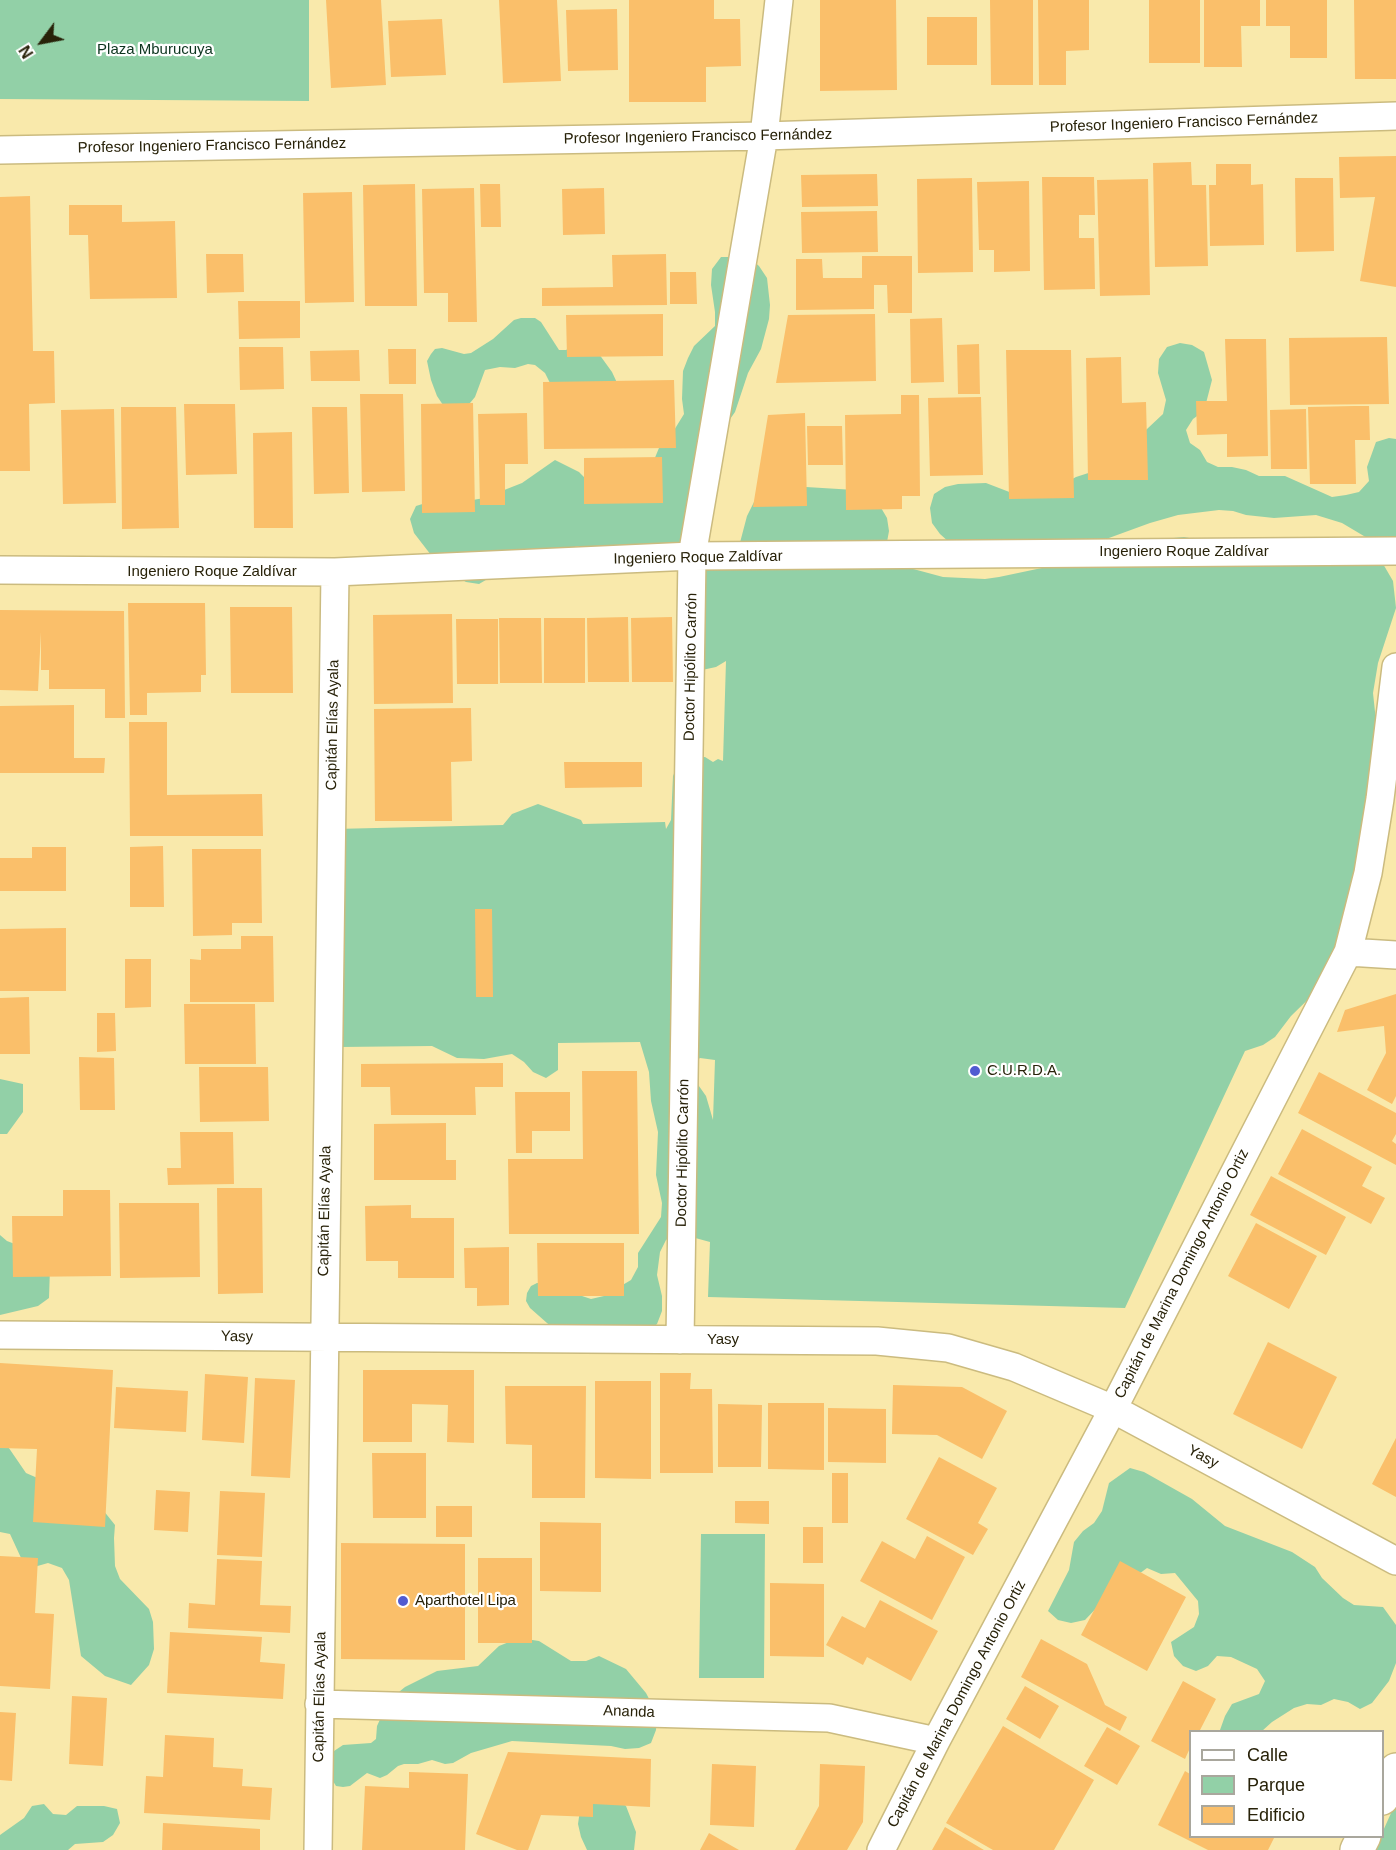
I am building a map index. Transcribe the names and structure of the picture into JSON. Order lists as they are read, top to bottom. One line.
{"streets":{"street":["Profesor Ingeniero Francisco Fernández","Ingeniero Roque Zaldívar","Doctor Hipólito Carrón","Capitán Elías Ayala","Capitán de Marina Domingo Antonio Ortiz","Yasy","Ananda"]},"crossings":[["Profesor Ingeniero Francisco Fernández","Doctor Hipólito Carrón"],["Ingeniero Roque Zaldívar","Doctor Hipólito Carrón"],["Ingeniero Roque Zaldívar","Capitán Elías Ayala"],["Doctor Hipólito Carrón","Yasy"],["Capitán Elías Ayala","Yasy"],["Capitán Elías Ayala","Ananda"],["Capitán de Marina Domingo Antonio Ortiz","Yasy"],["Capitán de Marina Domingo Antonio Ortiz","Ananda"]],"parks":["Plaza Mburucuya"],"places":["C.U.R.D.A.","Aparthotel Lipa"],"legend":["Calle","Parque","Edificio"],"north":"bottom left"}
